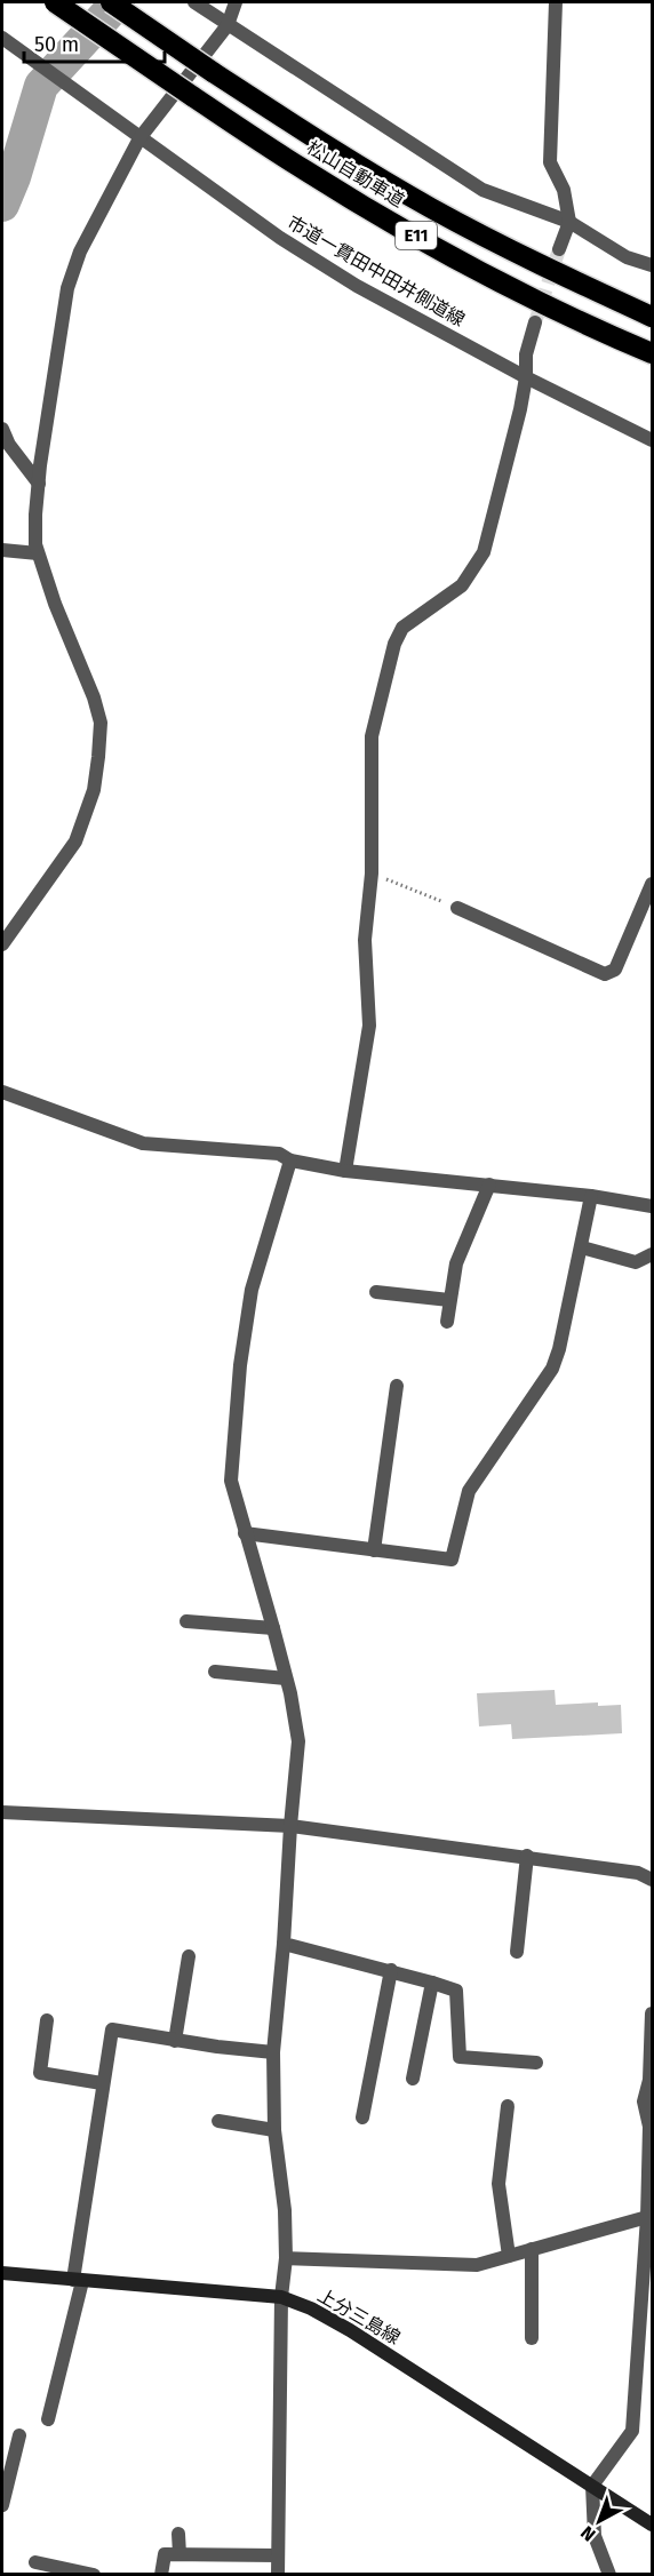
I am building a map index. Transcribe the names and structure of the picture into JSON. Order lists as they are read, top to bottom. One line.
{"streets":{"highway":["松山自動車道","E11"],"main road":["上分三島線"],"street":["市道一貫田中田井側道線"]},"scale_bar":"50 m","north":"bottom left"}
